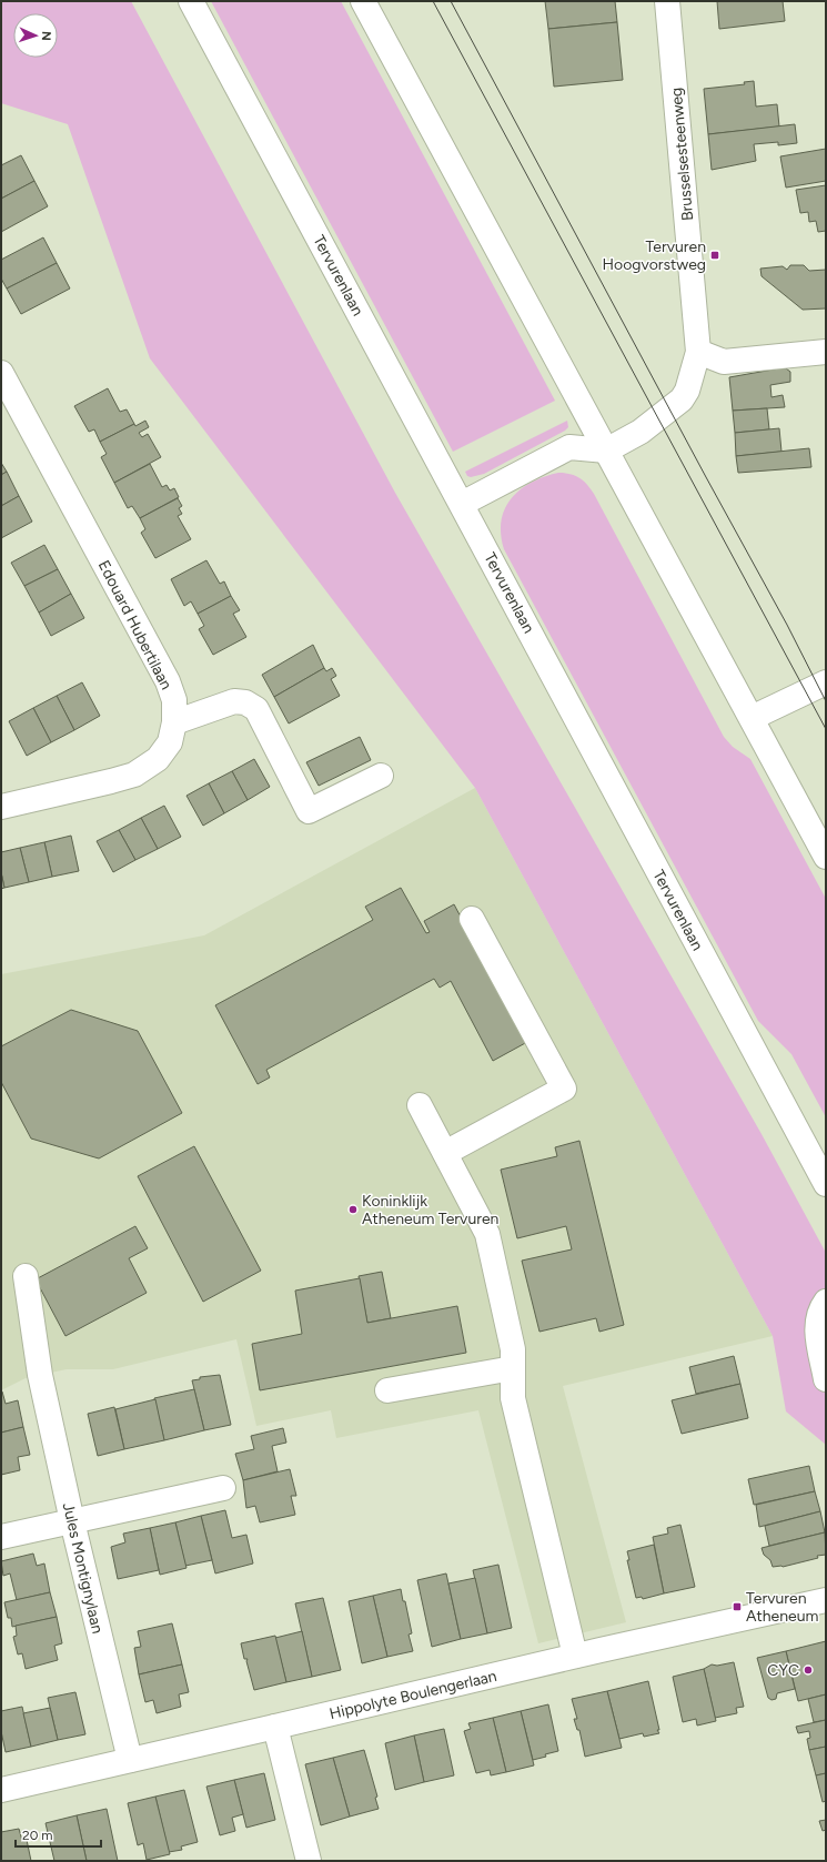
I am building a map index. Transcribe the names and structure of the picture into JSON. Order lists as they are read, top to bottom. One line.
{"streets":{"street":["Brusselsesteenweg","Tervurenlaan","Edouard Hubertilaan","Jules Montignylaan","Hippolyte Boulengerlaan"]},"crossings":[["Jules Montignylaan","Hippolyte Boulengerlaan"]],"places":{"transit":["Tervuren Hoogvorstweg","Tervuren Atheneum"],"other":["Koninklijk Atheneum Tervuren","CYC"]},"scale_bar":"20 m","north":"right"}
